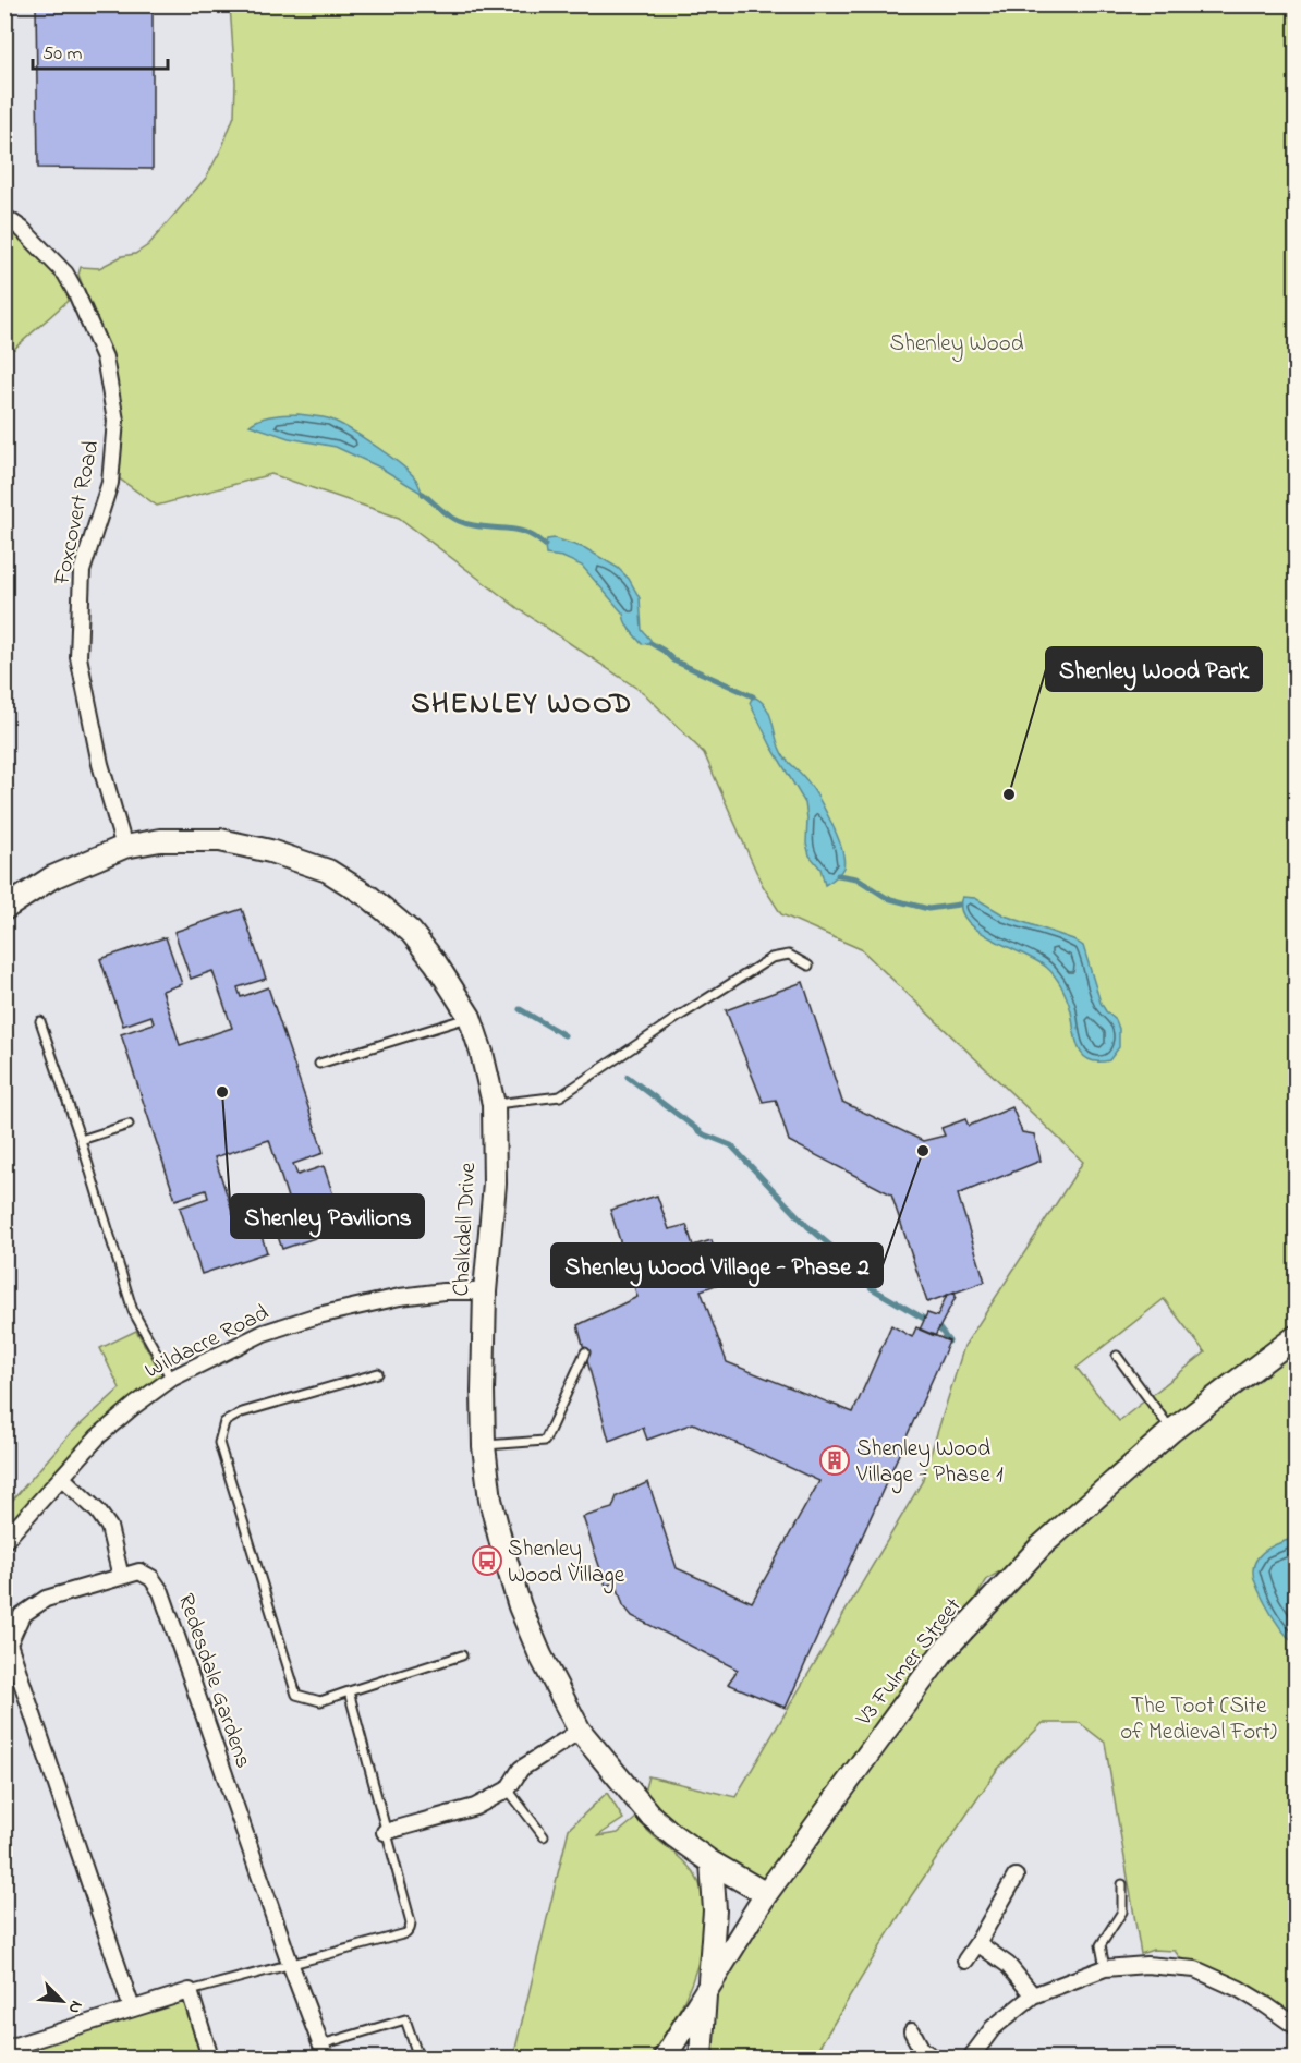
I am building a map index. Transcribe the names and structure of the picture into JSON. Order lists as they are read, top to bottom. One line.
{"streets":{"street":["Foxcovert Road","Chalkdell Drive","Wildacre Road","V3 Fulmer Street","Redesdale Gardens"]},"crossings":[["Foxcovert Road","Chalkdell Drive"],["Chalkdell Drive","Wildacre Road"],["Chalkdell Drive","V3 Fulmer Street"]],"districts":["SHENLEY WOOD"],"parks":["Shenley Wood","The Toot (Site of Medieval Fort)"],"places":{"other":["Shenley Wood Park","Shenley Pavilions","Shenley Wood Village - Phase 2"],"building":["Shenley Wood Village - Phase 1"],"bus stop":["Shenley Wood Village"]},"scale_bar":"50 m","north":"bottom right"}
